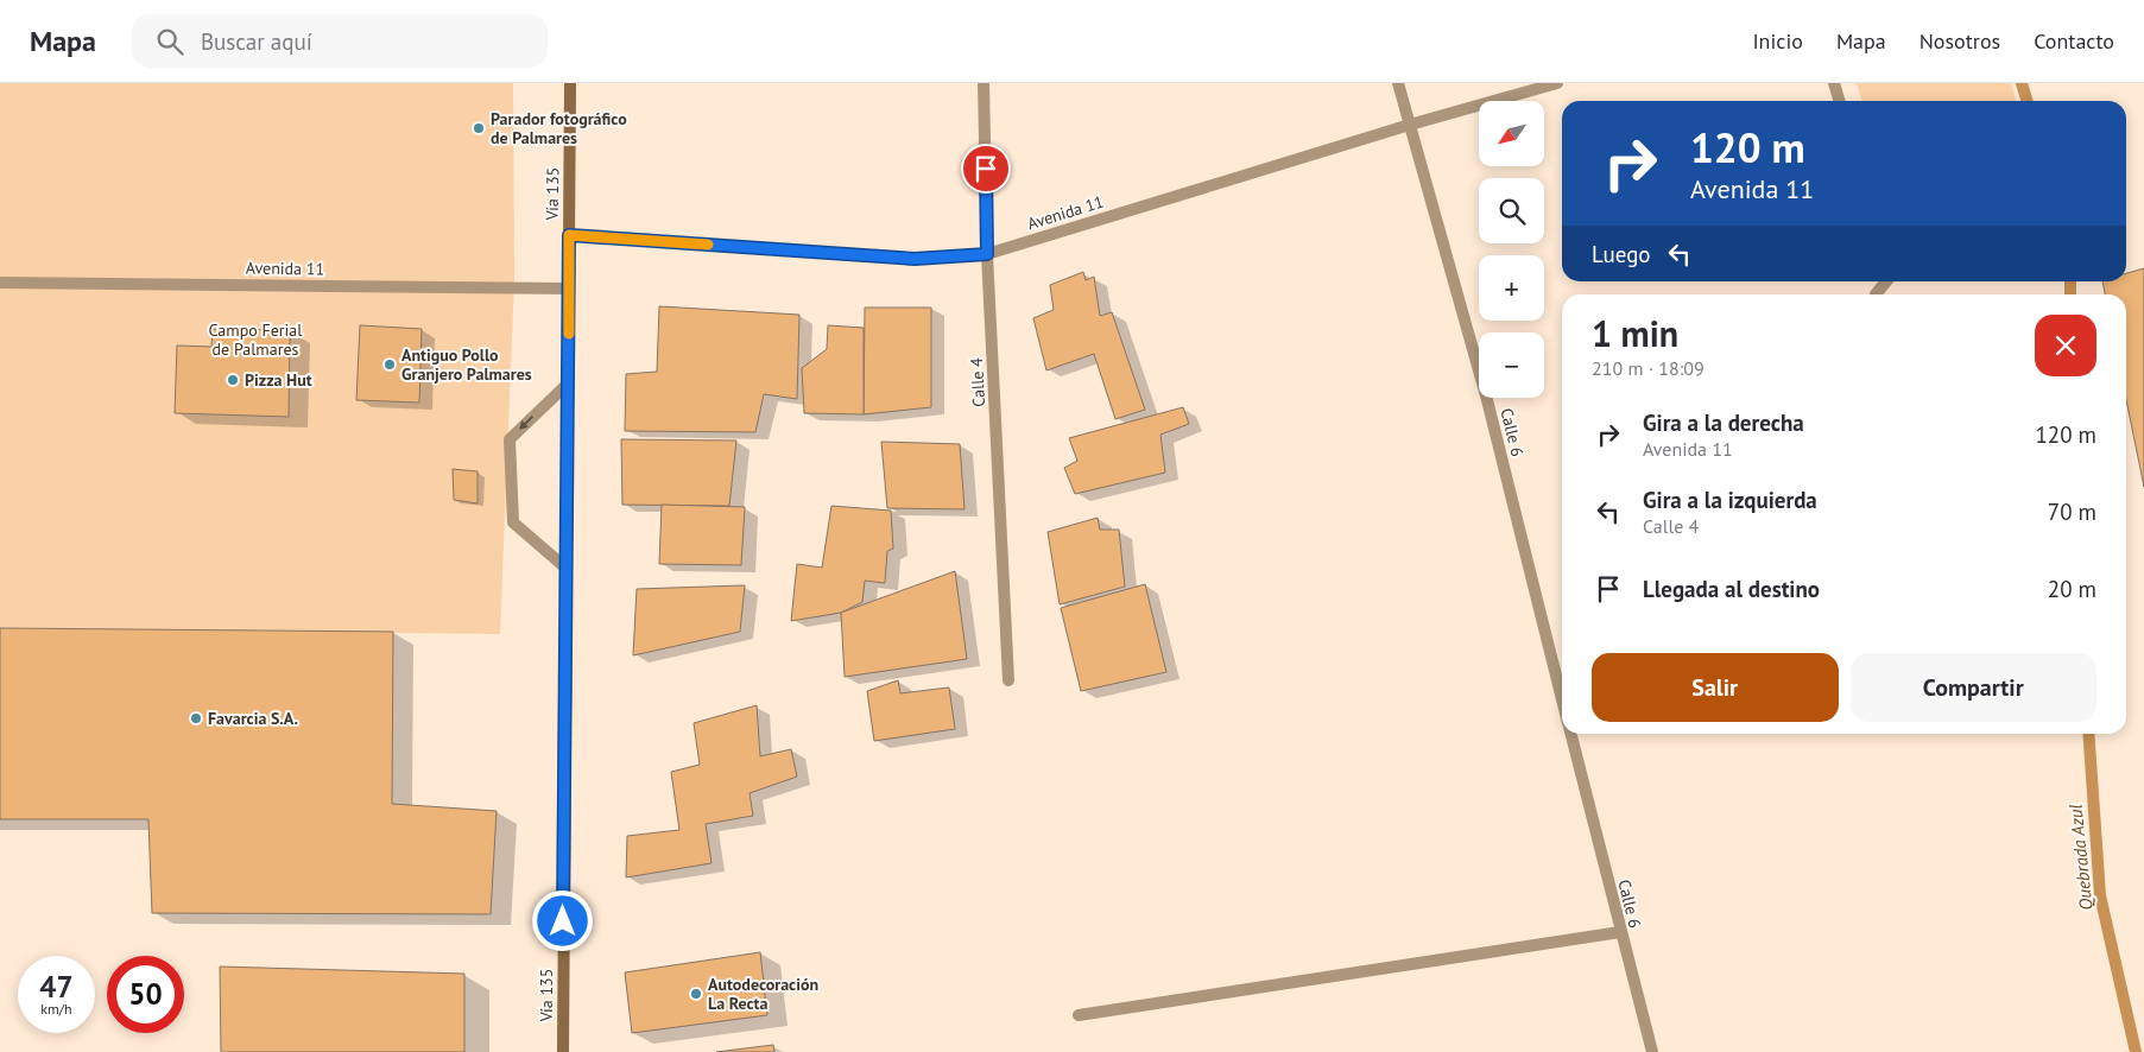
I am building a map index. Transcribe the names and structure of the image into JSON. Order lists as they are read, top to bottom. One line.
{"streets":{"main road":["Vía 135"],"street":["Avenida 11","Calle 4","Calle 6"]},"crossings":[["Vía 135","Avenida 11"],["Avenida 11","Calle 4"],["Avenida 11","Calle 6"]],"water":["Quebrada Azul"],"parks":["Campo Ferial de Palmares"],"places":["Parador fotográfico de Palmares","Antiguo Pollo Granjero Palmares","Pizza Hut","Favarcia S.A.","Autodecoración La Recta"],"north":"bottom left","page":{"header":"Mapa","search":"Buscar aquí","nav":["Inicio","Mapa","Nosotros","Contacto"],"map_buttons":["+","−"],"turn":["120 m","Avenida 11"],"then":"Luego","heading":["1 min","210 m · 18:09"],"list":[{"name":"Gira a la derecha","note":"Avenida 11","value":"120 m"},{"name":"Gira a la izquierda","note":"Calle 4","value":"70 m"},{"name":"Llegada al destino","value":"20 m"}],"buttons":["Salir","Compartir"],"speed":"47 km/h","limit":"50"}}
